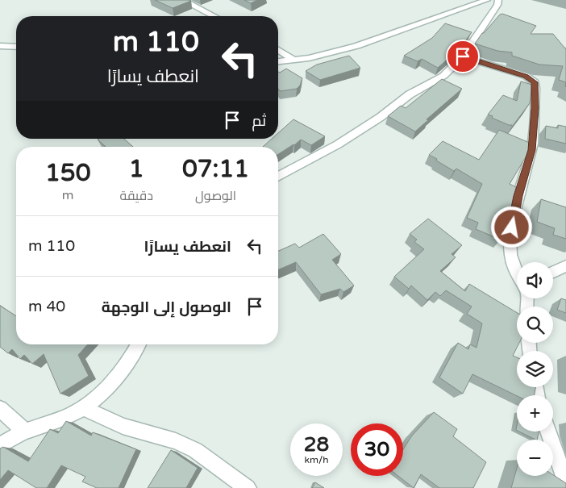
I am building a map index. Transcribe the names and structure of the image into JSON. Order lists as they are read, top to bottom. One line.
{"page":{"turn":["110 m","انعطف يسارًا"],"then":"ثم","eta":["07:11","الوصول","1","دقيقة","150","m"],"list":[{"name":"انعطف يسارًا","value":"110 m"},{"name":"الوصول إلى الوجهة","value":"40 m"}],"map_buttons":["+","−"],"speed":"28 km/h","limit":"30"}}
